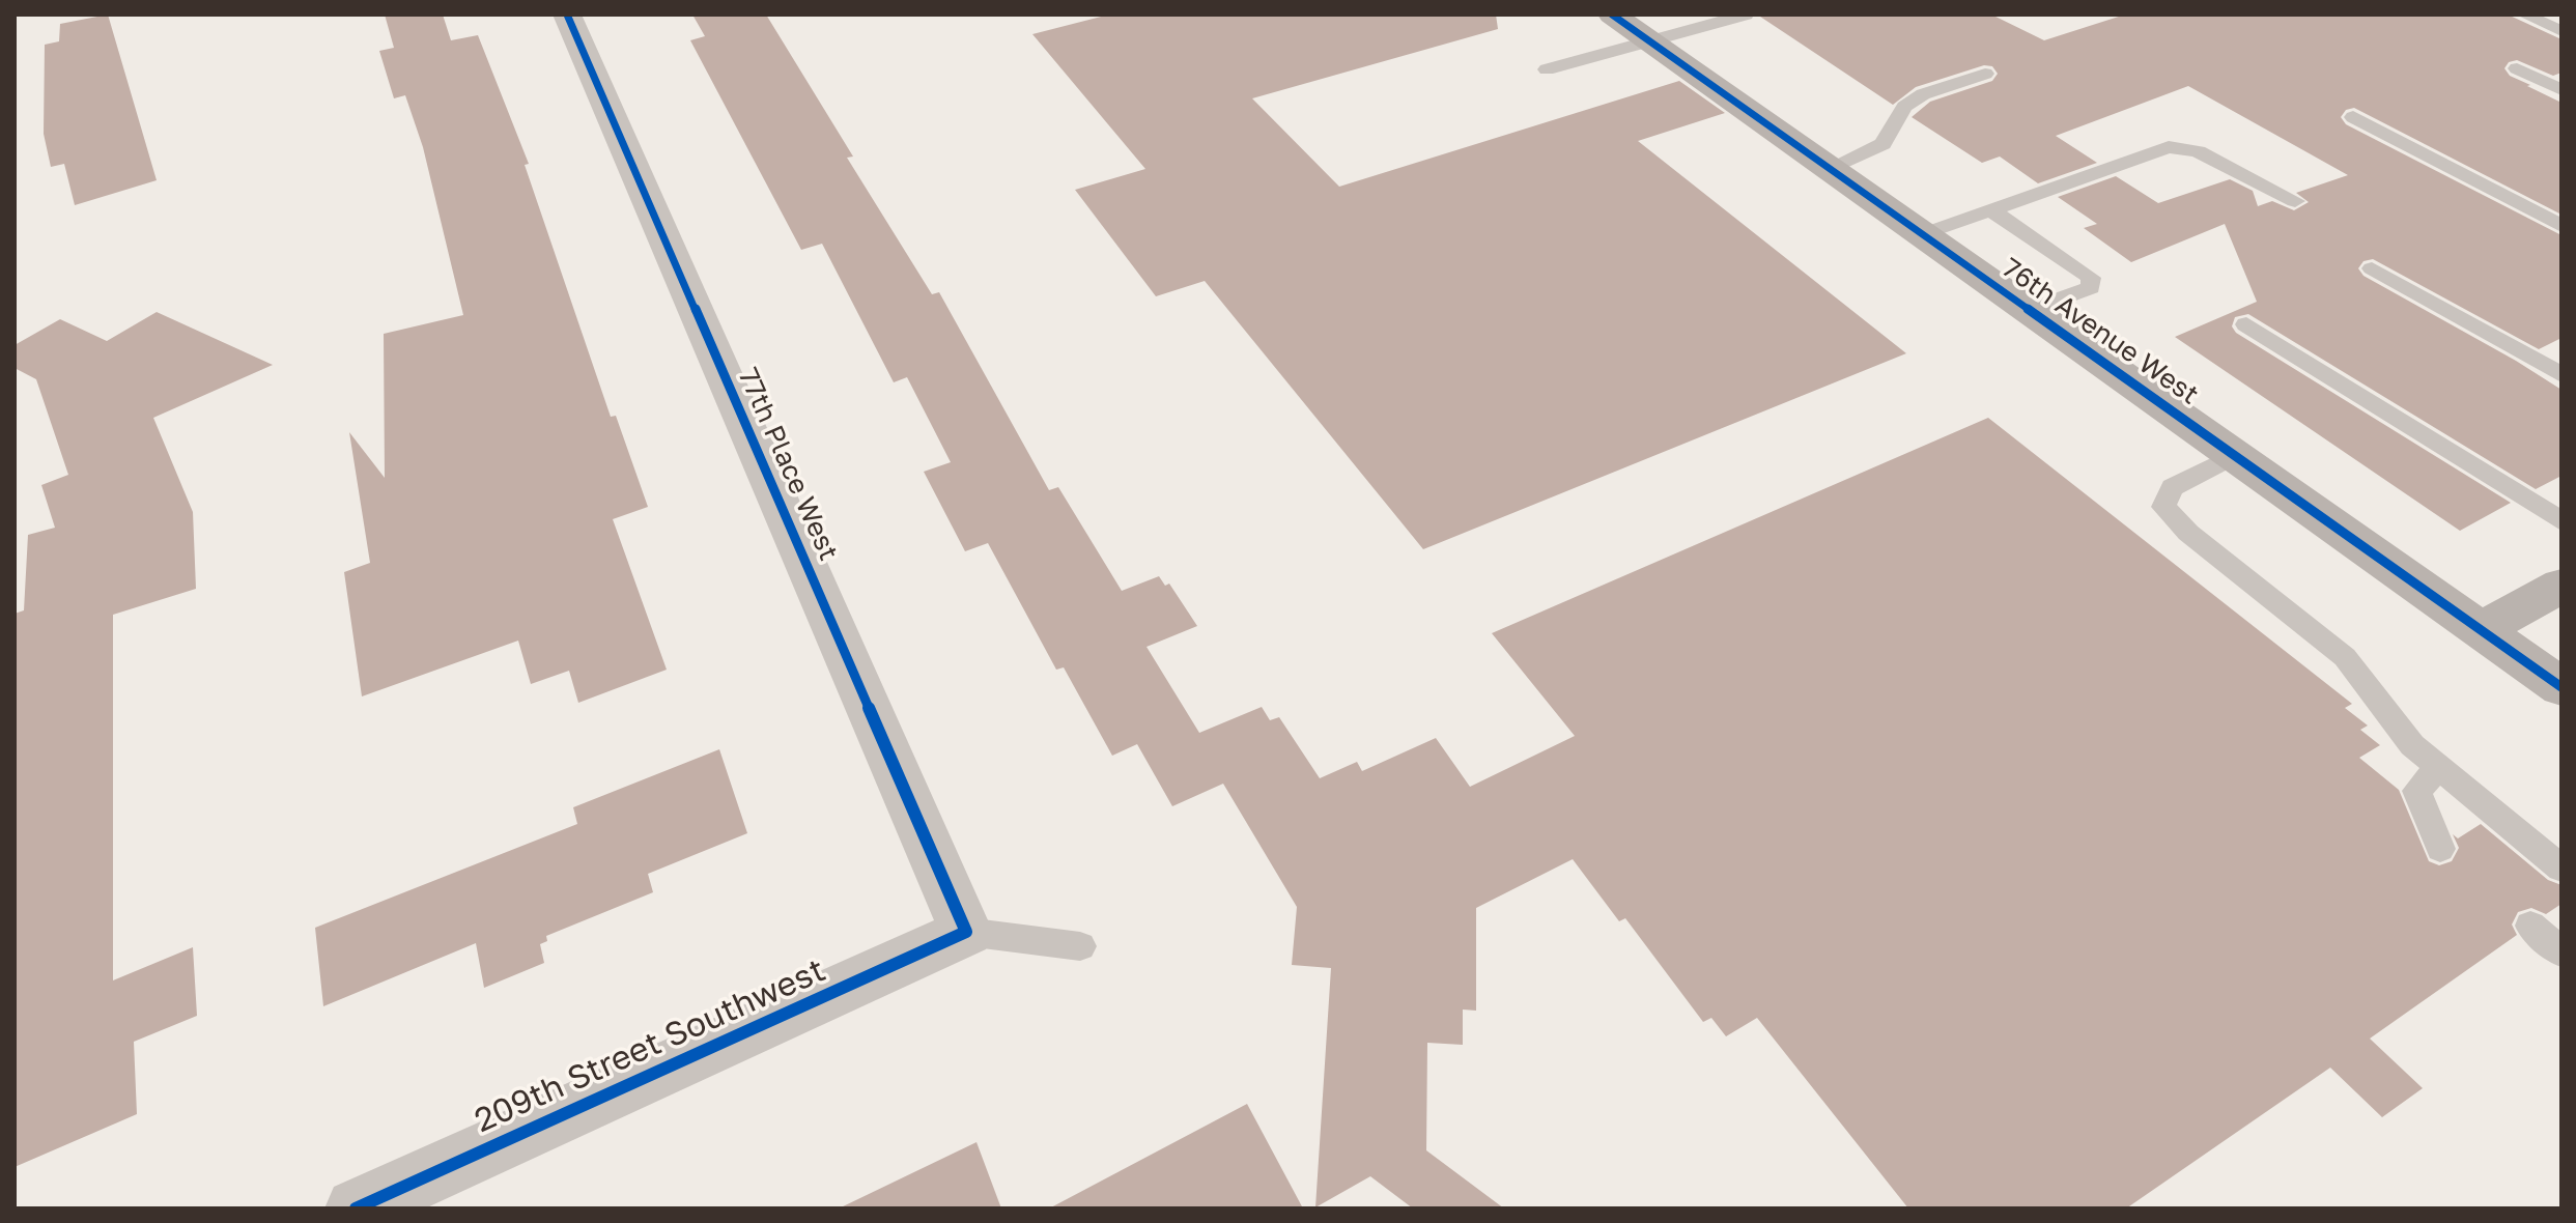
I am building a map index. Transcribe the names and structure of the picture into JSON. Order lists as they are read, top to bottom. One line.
{"streets":{"street":["76th Avenue West","77th Place West","209th Street Southwest"]},"crossings":[["77th Place West","209th Street Southwest"]]}
